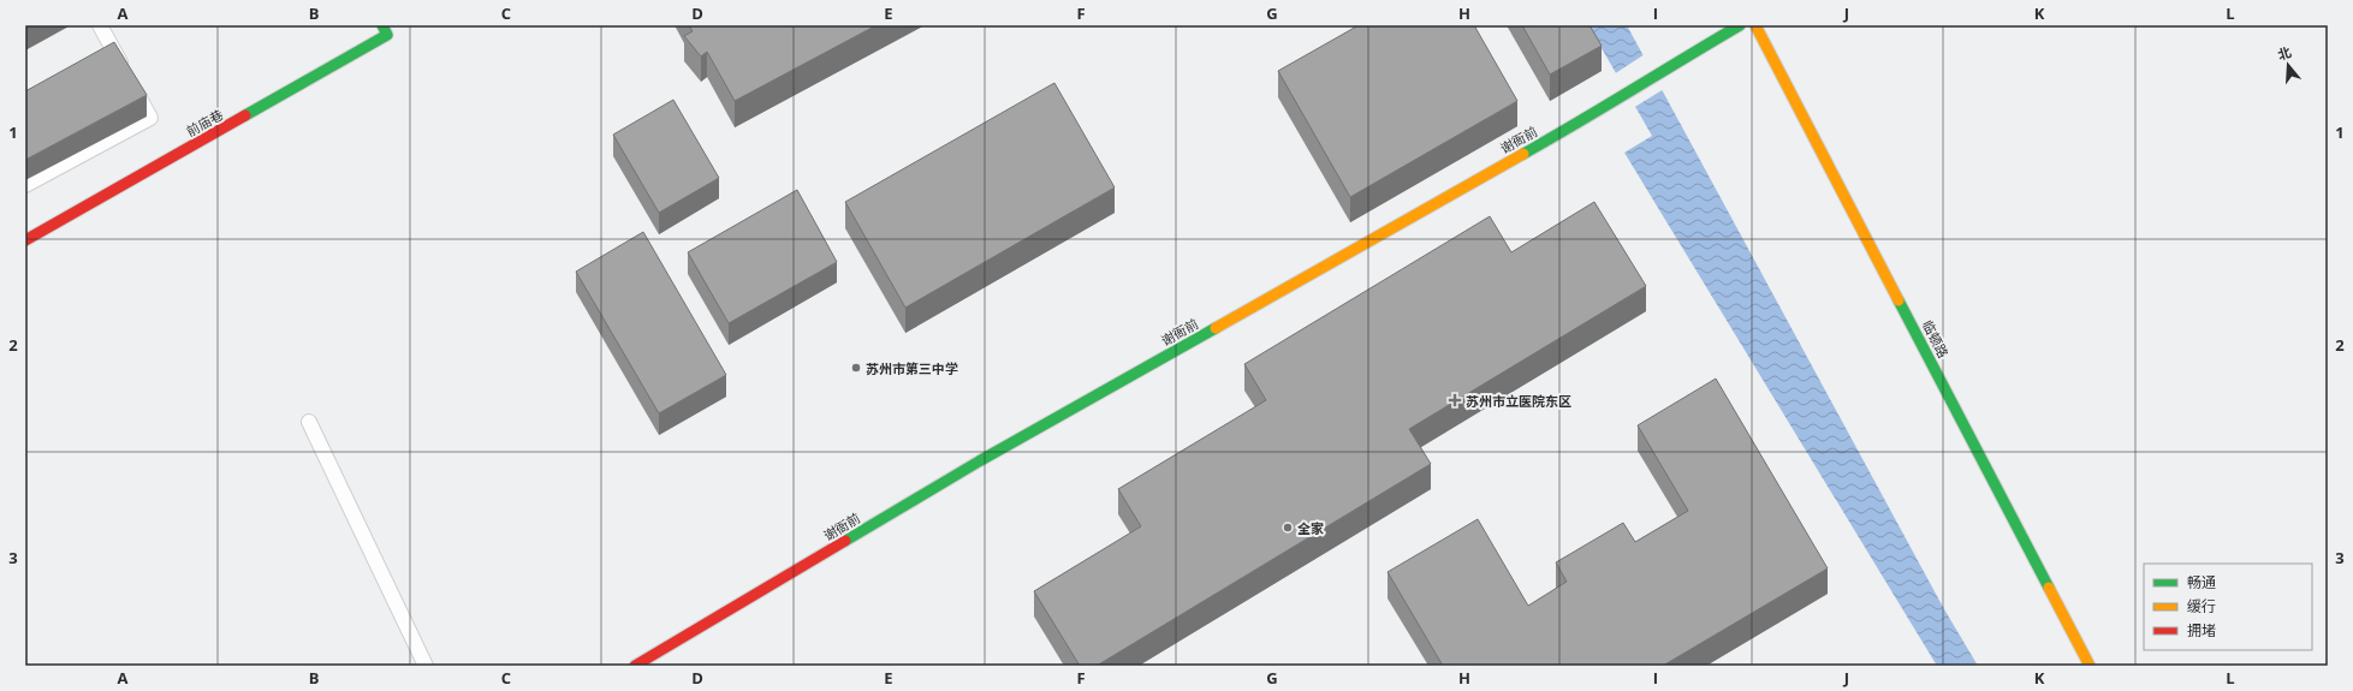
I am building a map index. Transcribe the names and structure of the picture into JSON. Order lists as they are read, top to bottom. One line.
{"streets":{"street":["前庙巷","谢衙前","临顿路"]},"places":{"other":["苏州市第三中学","全家"],"health":["苏州市立医院东区"]},"legend":["畅通","缓行","拥堵"],"north":"top","grid":{"columns":["A","B","C","D","E","F","G","H","I","J","K","L"],"rows":["1","2","3"]}}
